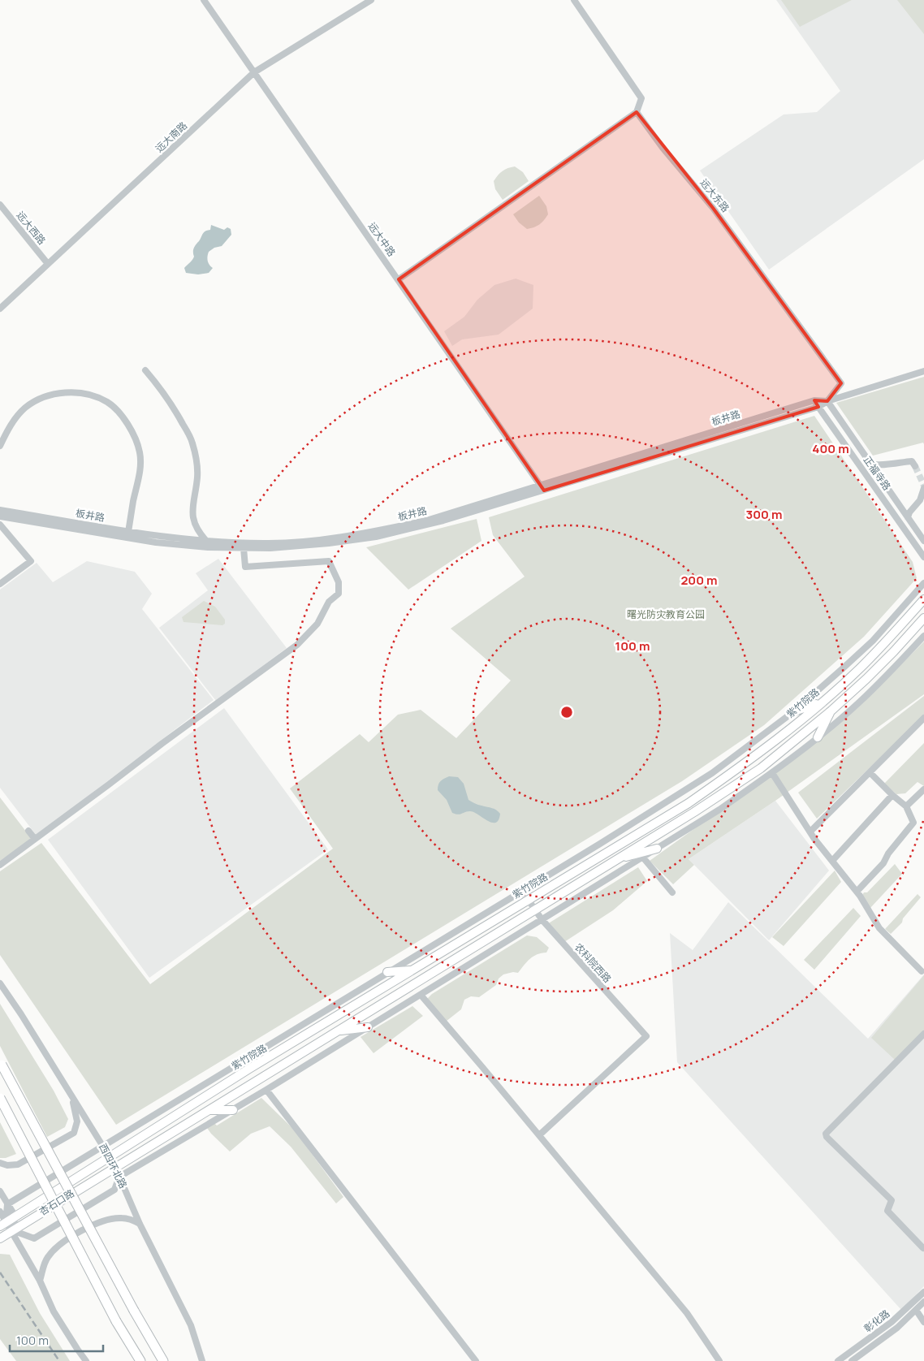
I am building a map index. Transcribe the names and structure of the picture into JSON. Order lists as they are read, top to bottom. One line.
{"streets":{"main road":["紫竹院路","杏石口路"],"street":["远大南路","远大东路","远大西路","远大中路","板井路","正福寺路","农科院西路","西四环北路","彰化路"]},"crossings":[["远大南路","远大西路"],["远大南路","远大中路"],["远大东路","正福寺路"],["远大中路","板井路"],["板井路","正福寺路"],["紫竹院路","农科院西路"],["紫竹院路","西四环北路"],["紫竹院路","杏石口路"],["西四环北路","杏石口路"]],"parks":["曙光防灾教育公园"],"scale_bar":"100 m","rings":["400 m","300 m","200 m","100 m"]}
